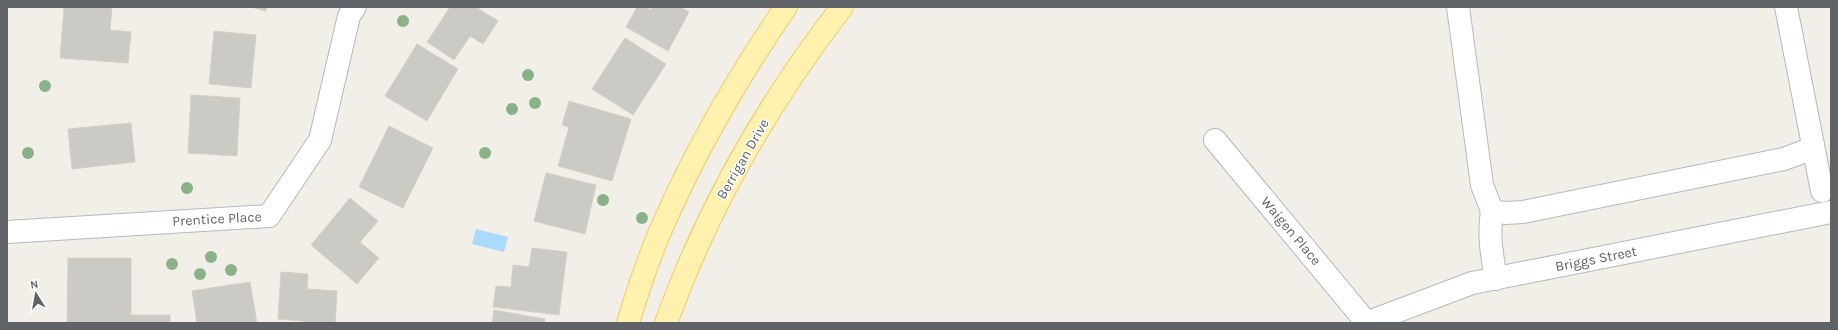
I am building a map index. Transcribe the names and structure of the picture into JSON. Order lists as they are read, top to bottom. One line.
{"streets":{"main road":["Berrigan Drive"],"street":["Prentice Place","Waigen Place","Briggs Street"]},"crossings":[["Waigen Place","Briggs Street"]],"north":"top"}
